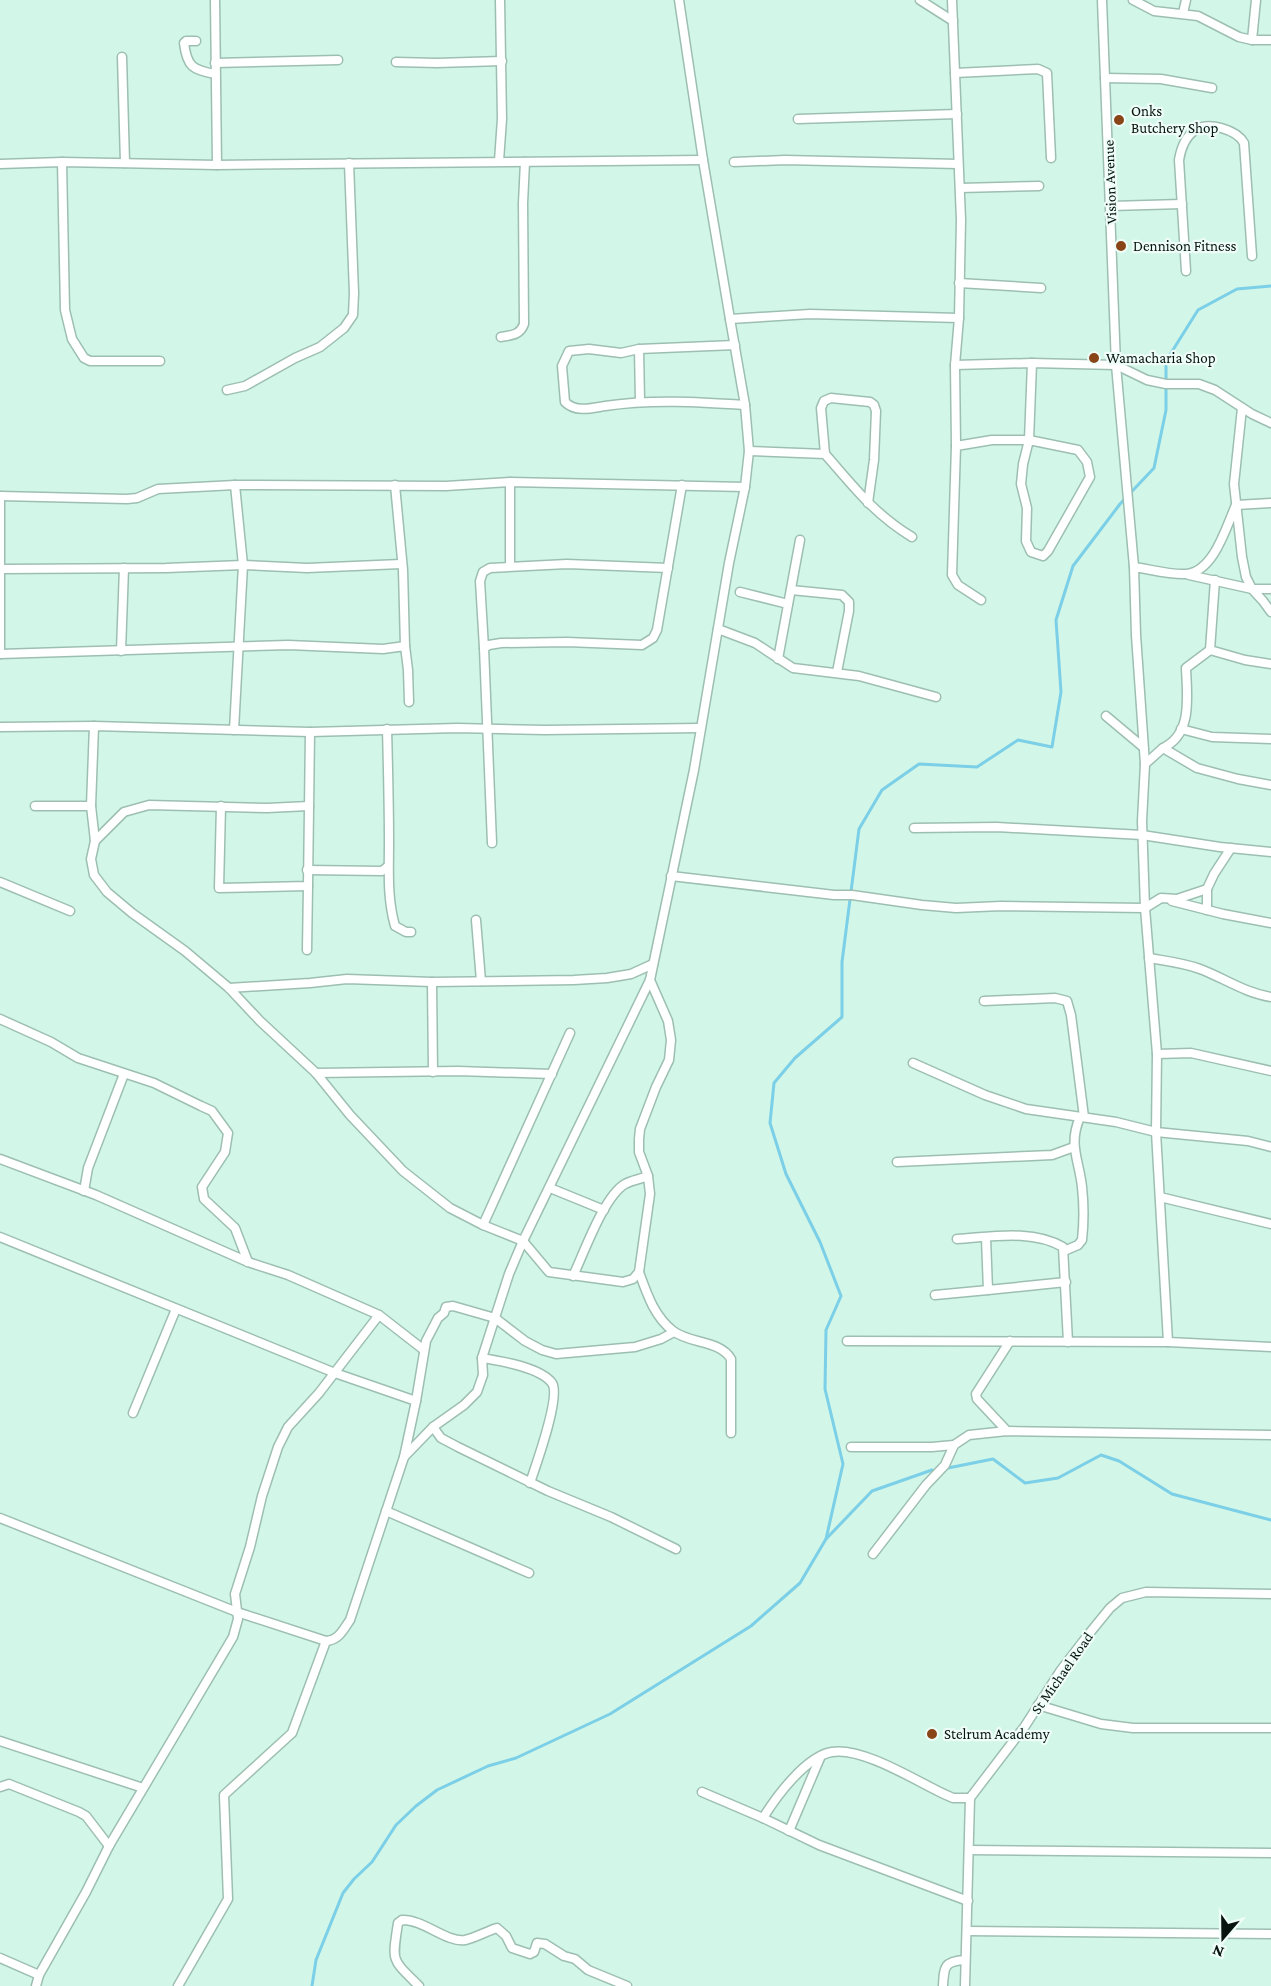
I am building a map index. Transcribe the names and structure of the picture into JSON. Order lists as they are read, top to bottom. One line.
{"streets":{"street":["Vision Avenue","St Michael Road"]},"places":["Onks Butchery Shop","Dennison Fitness","Wamacharia Shop","Stelrum Academy"],"north":"bottom"}
